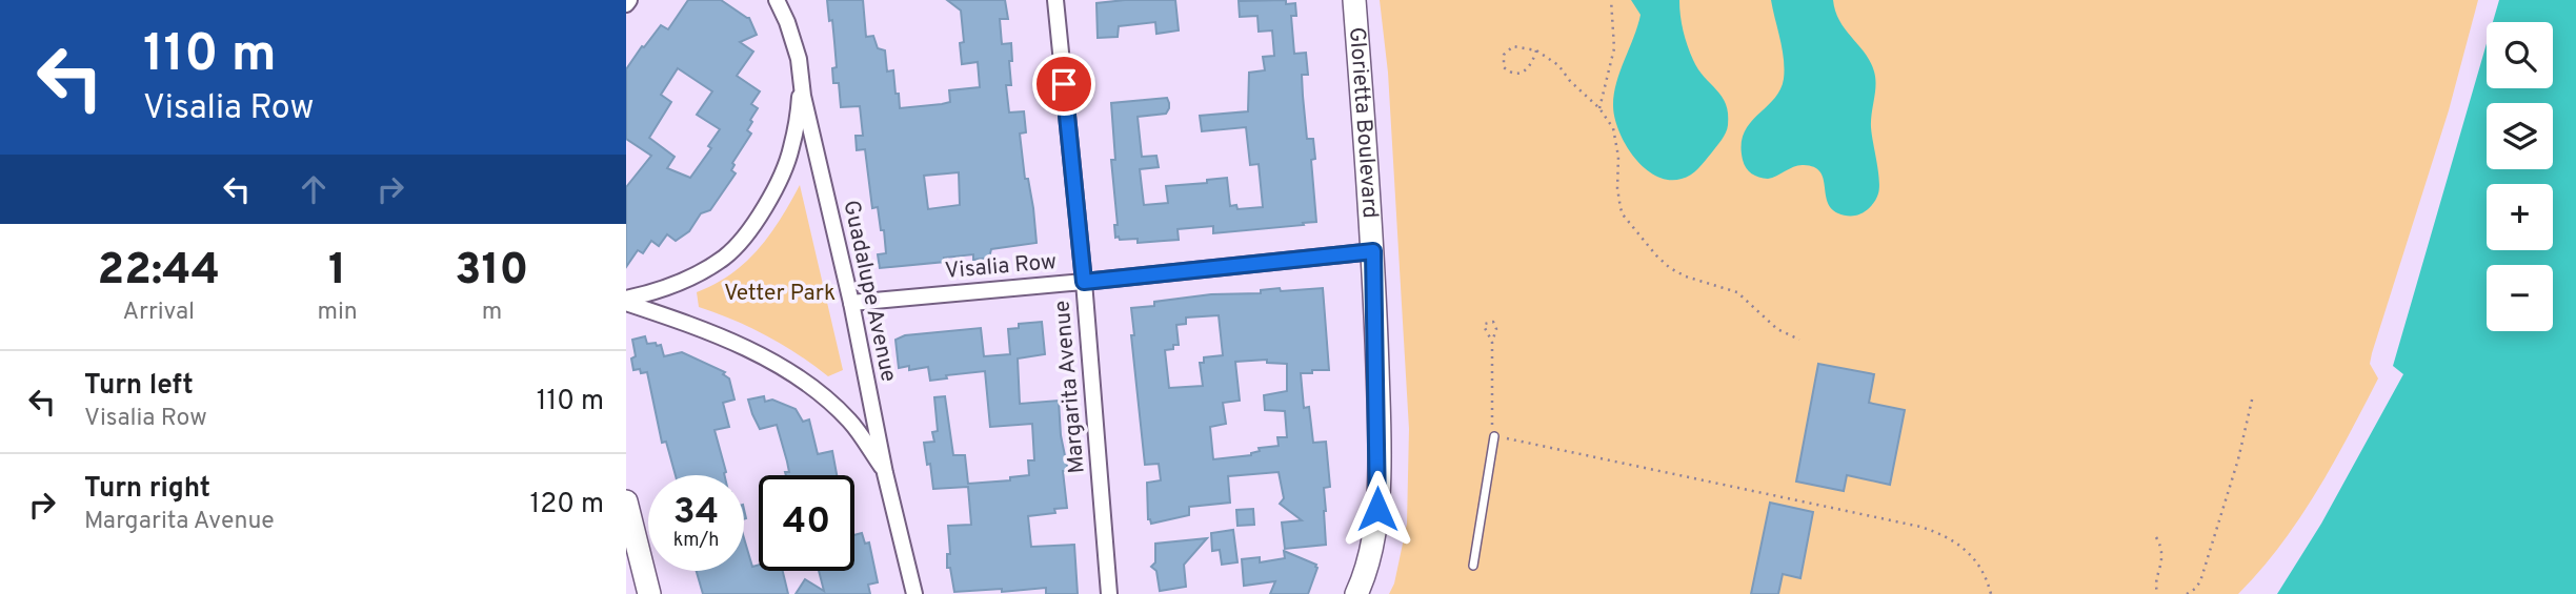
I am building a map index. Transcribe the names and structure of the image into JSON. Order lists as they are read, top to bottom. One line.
{"streets":{"street":["Glorietta Boulevard","Visalia Row","Guadalupe Avenue","Margarita Avenue"]},"crossings":[["Glorietta Boulevard","Visalia Row"],["Visalia Row","Guadalupe Avenue"],["Visalia Row","Margarita Avenue"]],"parks":["Vetter Park"],"page":{"turn":["110 m","Visalia Row"],"map_buttons":["+","−"],"eta":["22:44","Arrival","1","min","310","m"],"list":[{"name":"Turn left","note":"Visalia Row","value":"110 m"},{"name":"Turn right","note":"Margarita Avenue","value":"120 m"}],"speed":"34 km/h","limit":"40"}}
